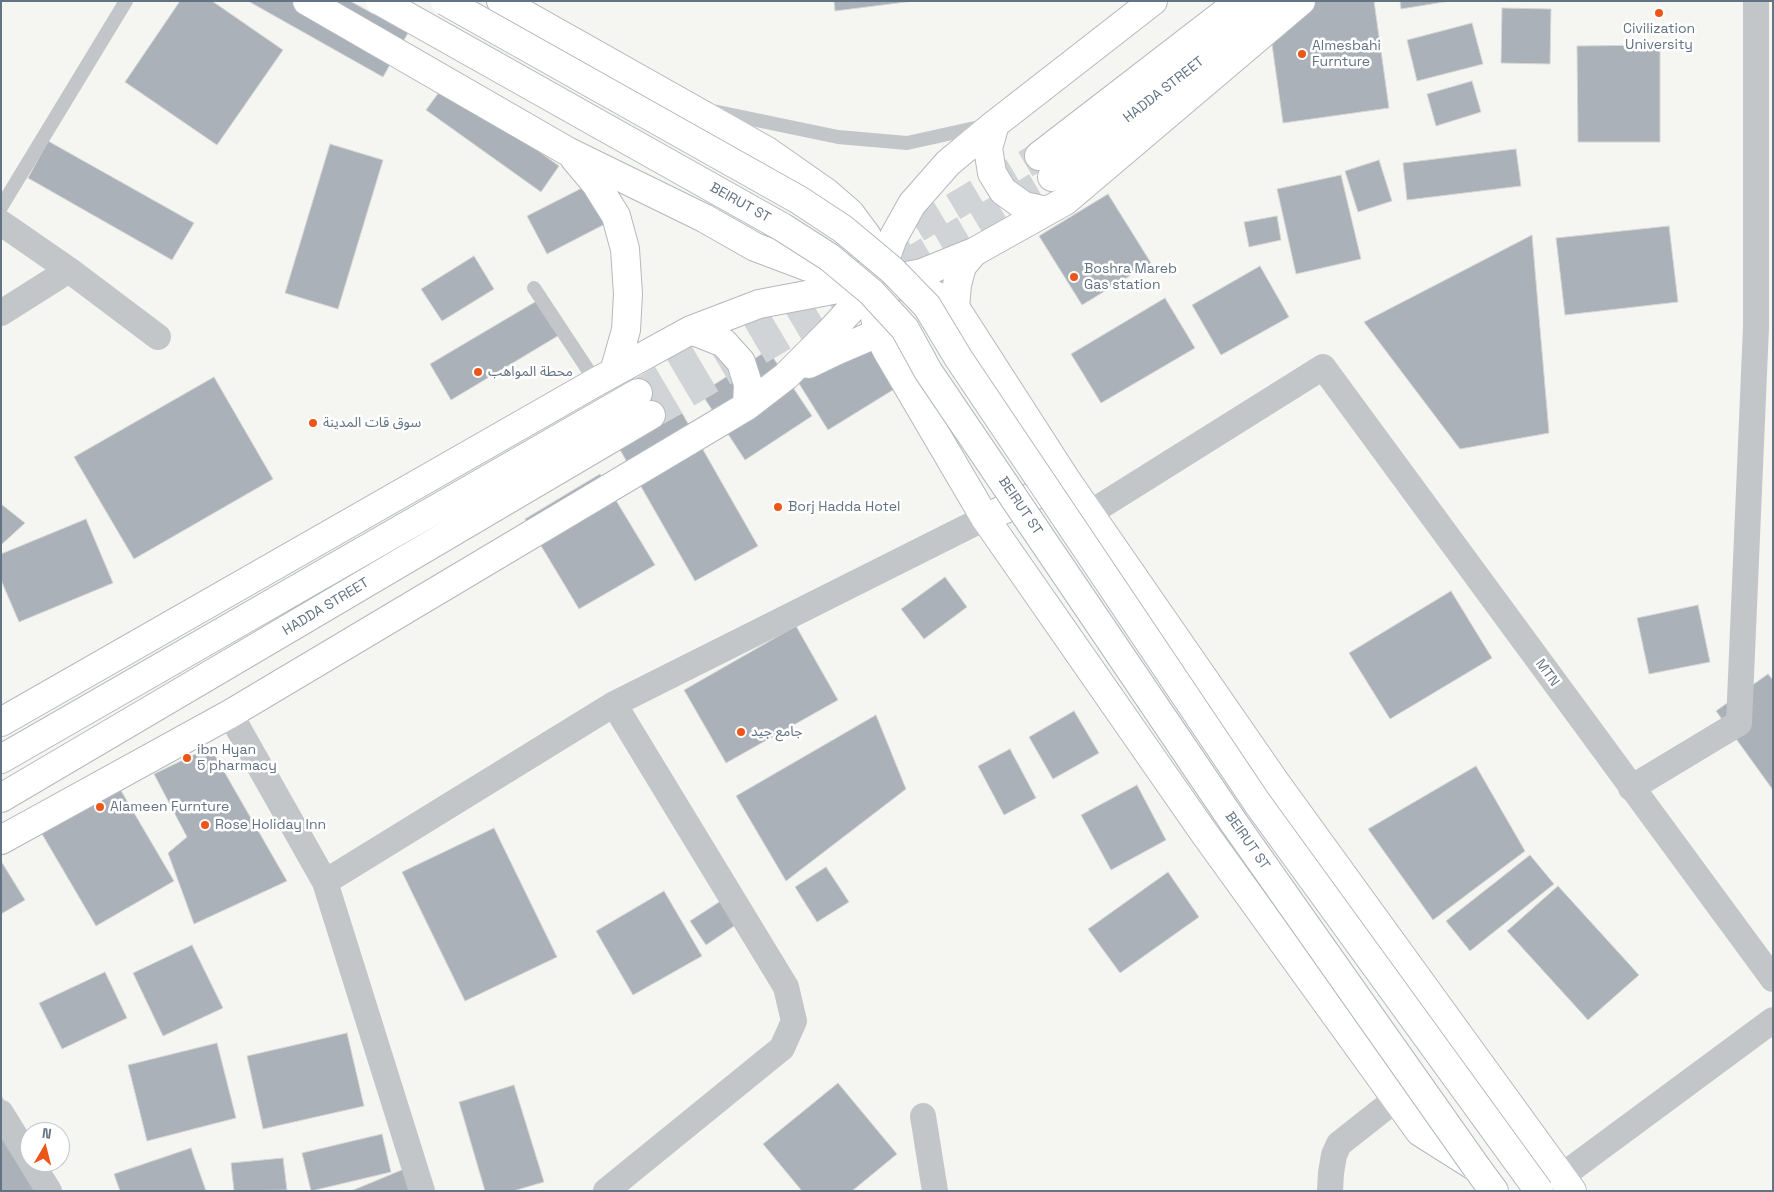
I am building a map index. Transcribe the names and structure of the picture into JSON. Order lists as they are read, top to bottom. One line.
{"streets":{"street":["HADDA STREET","BEIRUT ST","MTN"]},"places":["Civilization University","Almesbahi Furnture","Boshra Mareb Gas station","محطة المواهب","سوق قات المدينة","Borj Hadda Hotel","جامع جيد","ibn Hyan 5 pharmacy","Alameen Furnture","Rose Holiday Inn"],"north":"top"}
